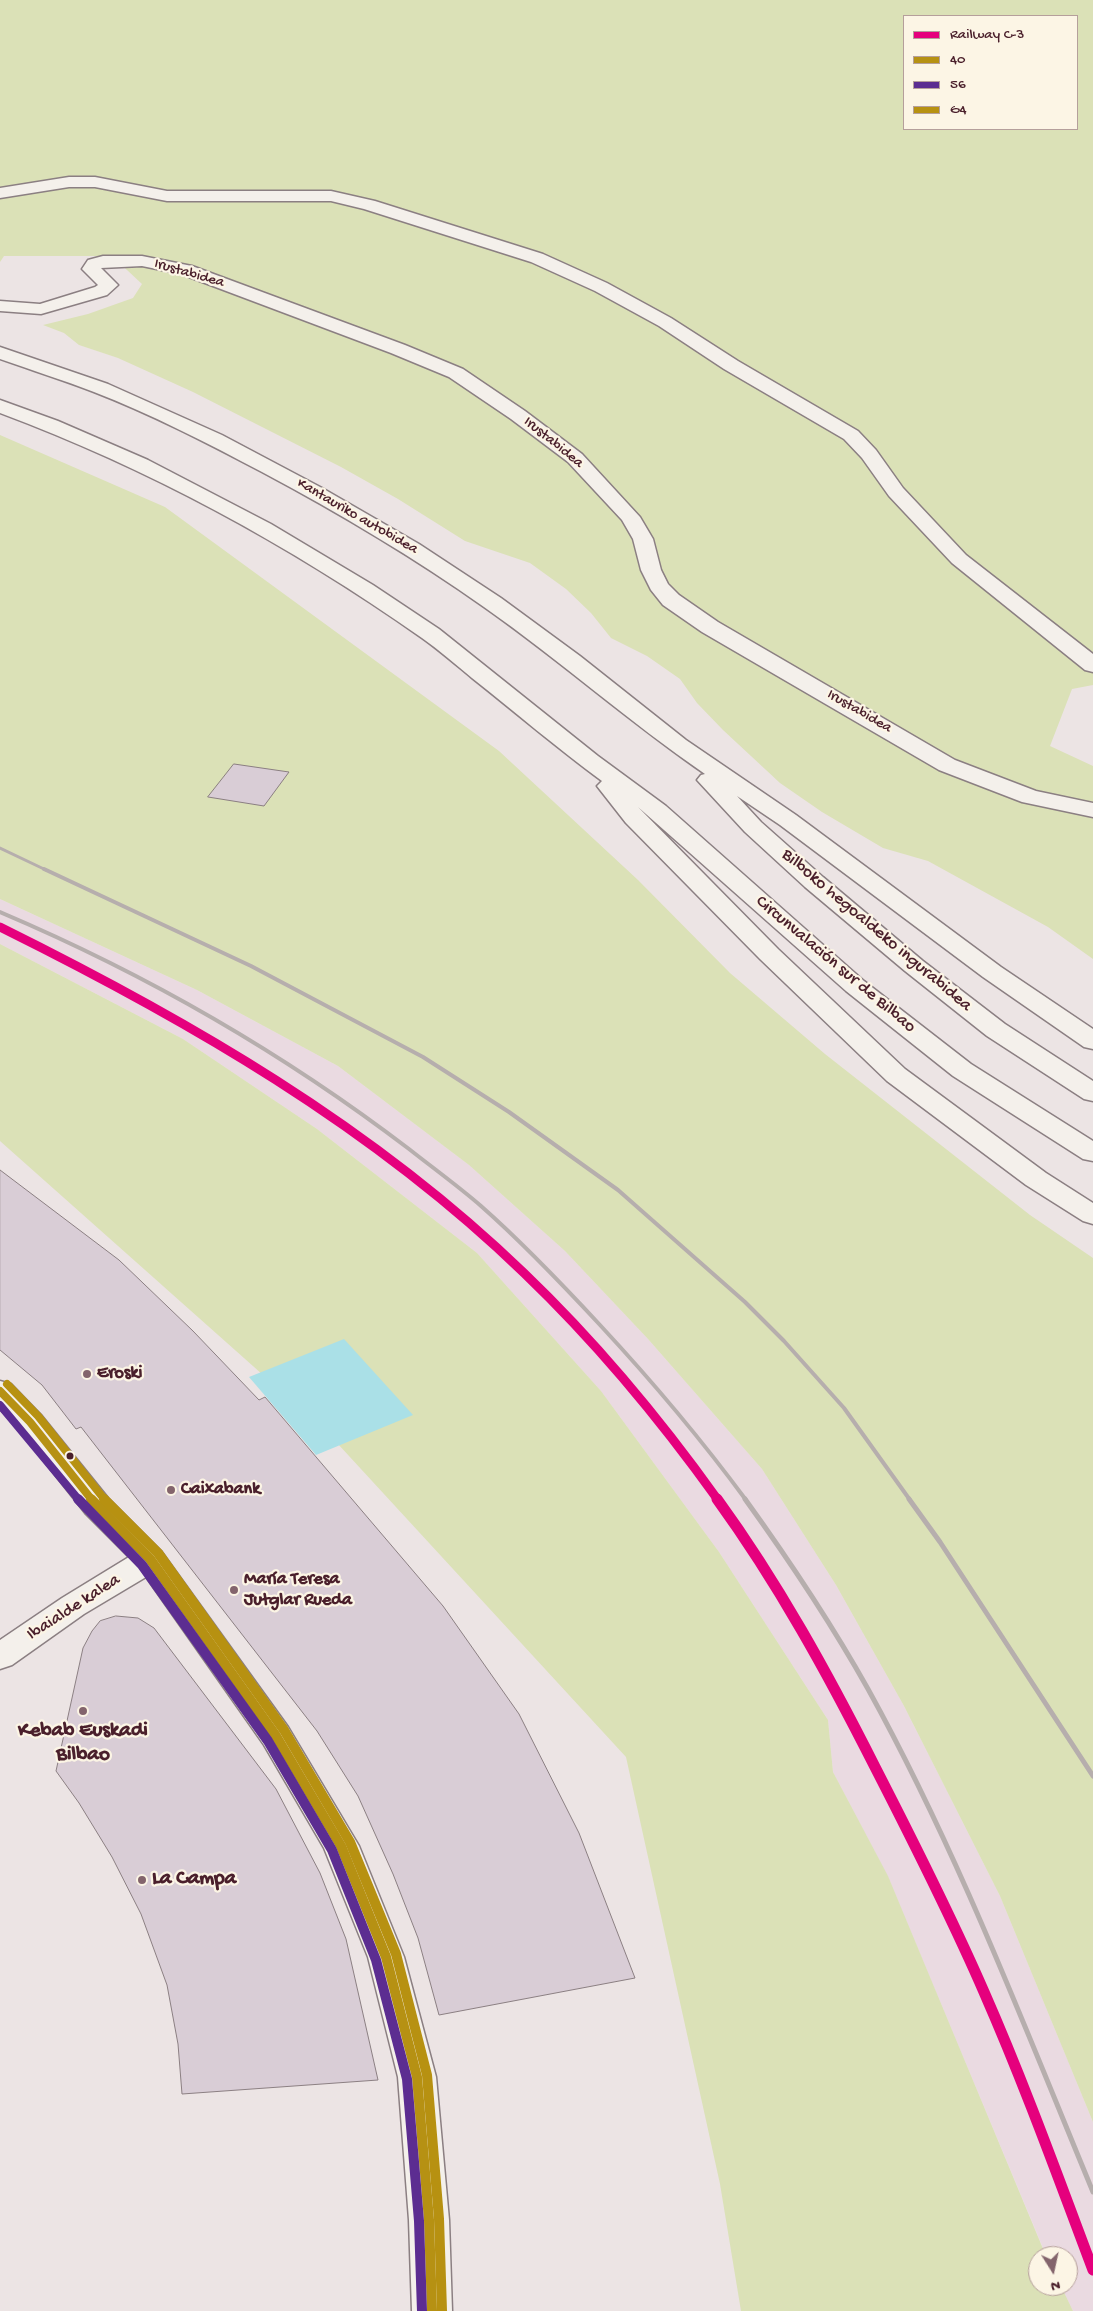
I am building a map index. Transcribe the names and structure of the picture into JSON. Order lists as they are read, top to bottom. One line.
{"streets":{"main road":["Irustabidea","Kantauriko autobidea","Bilboko hegoaldeko ingurabidea","Circunvalación sur de Bilbao","Ibaialde kalea"]},"crossings":[["Kantauriko autobidea","Bilboko hegoaldeko ingurabidea"]],"places":["Eroski","Caixabank","María Teresa Jutglar Rueda","Kebab Euskadi Bilbao","La Campa"],"lines":["rail line C-3","transit line G4","transit line 40","transit line 56"],"legend":["Railway C-3","40","56","G4"],"north":"bottom"}
